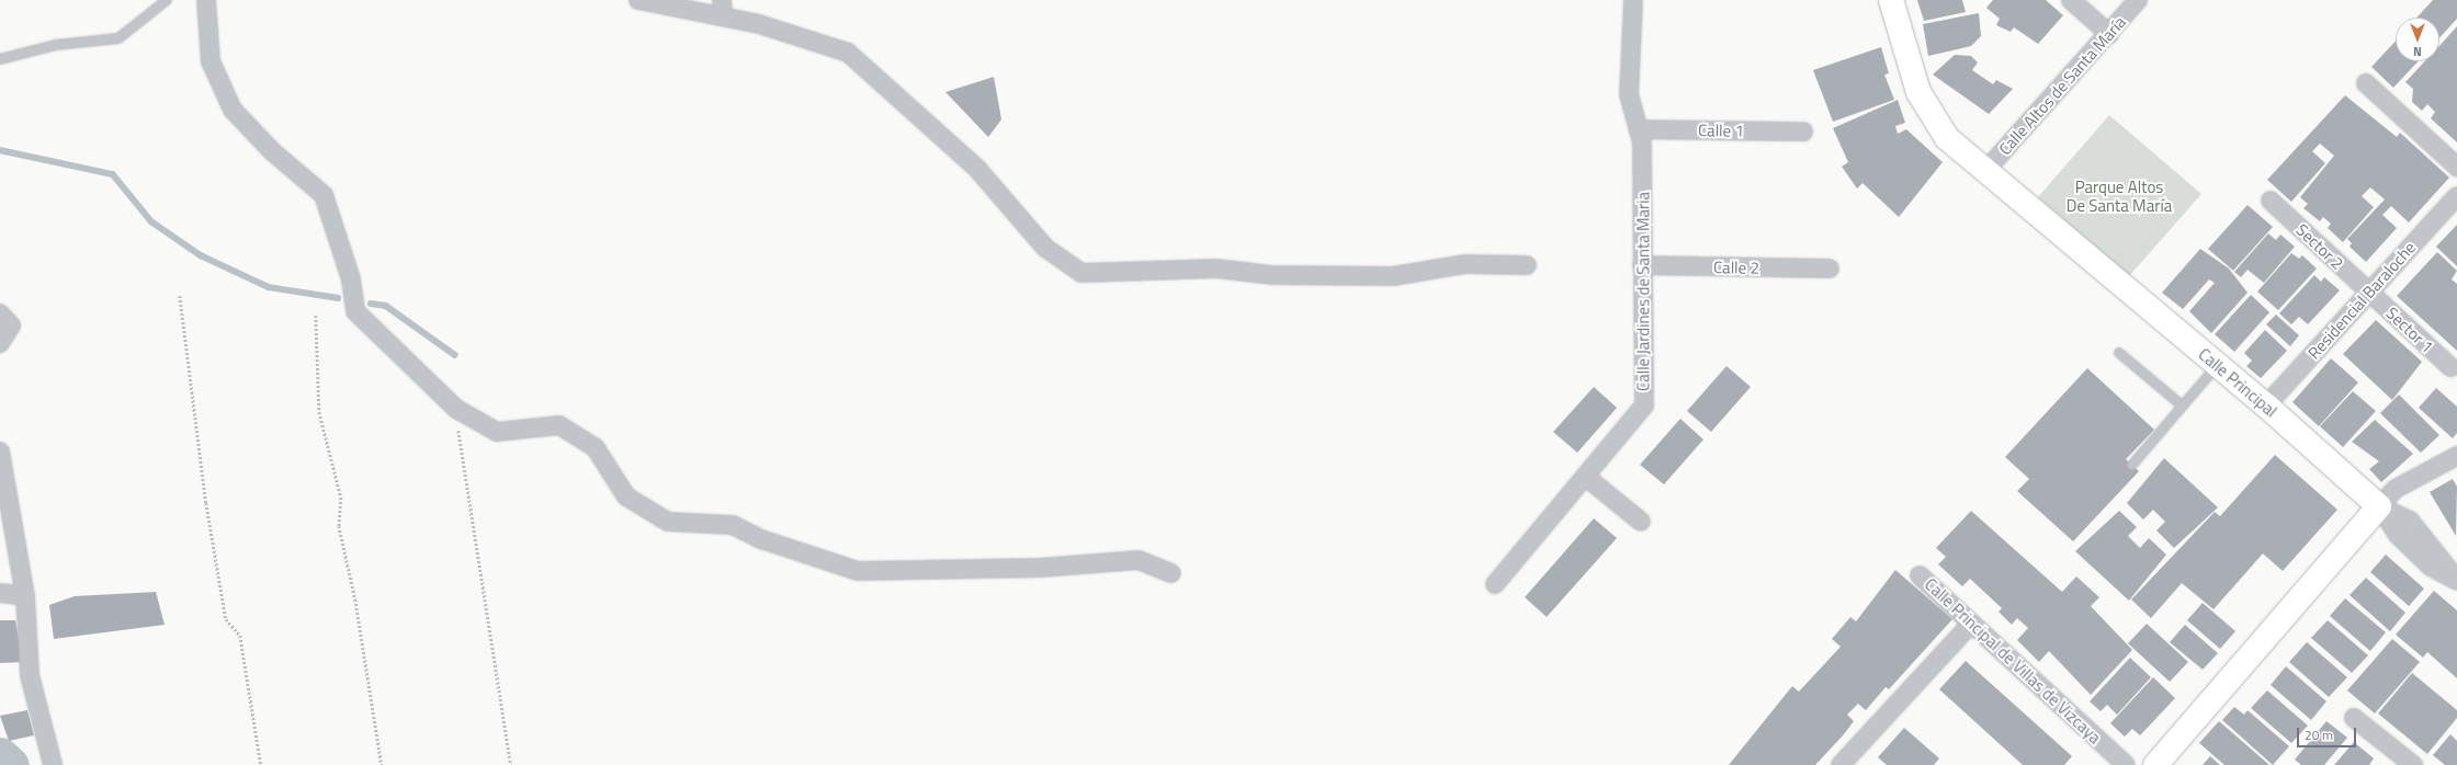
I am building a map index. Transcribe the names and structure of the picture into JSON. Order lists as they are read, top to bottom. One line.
{"streets":{"street":["Calle Altos de Santa María","Calle 1","Sector 2","Calle 2","Calle Jardines de Santa Maria","Residencial Baraloche","Sector 1","Calle Principal","Calle Principal de Villas de Vizcaya"]},"crossings":[["Calle Altos de Santa María","Calle Principal"],["Calle 1","Calle Jardines de Santa Maria"],["Sector 2","Residencial Baraloche"],["Sector 2","Sector 1"],["Calle 2","Calle Jardines de Santa Maria"],["Residencial Baraloche","Sector 1"],["Residencial Baraloche","Calle Principal"]],"parks":["Parque Altos De Santa María"],"scale_bar":"20 m","north":"bottom"}
